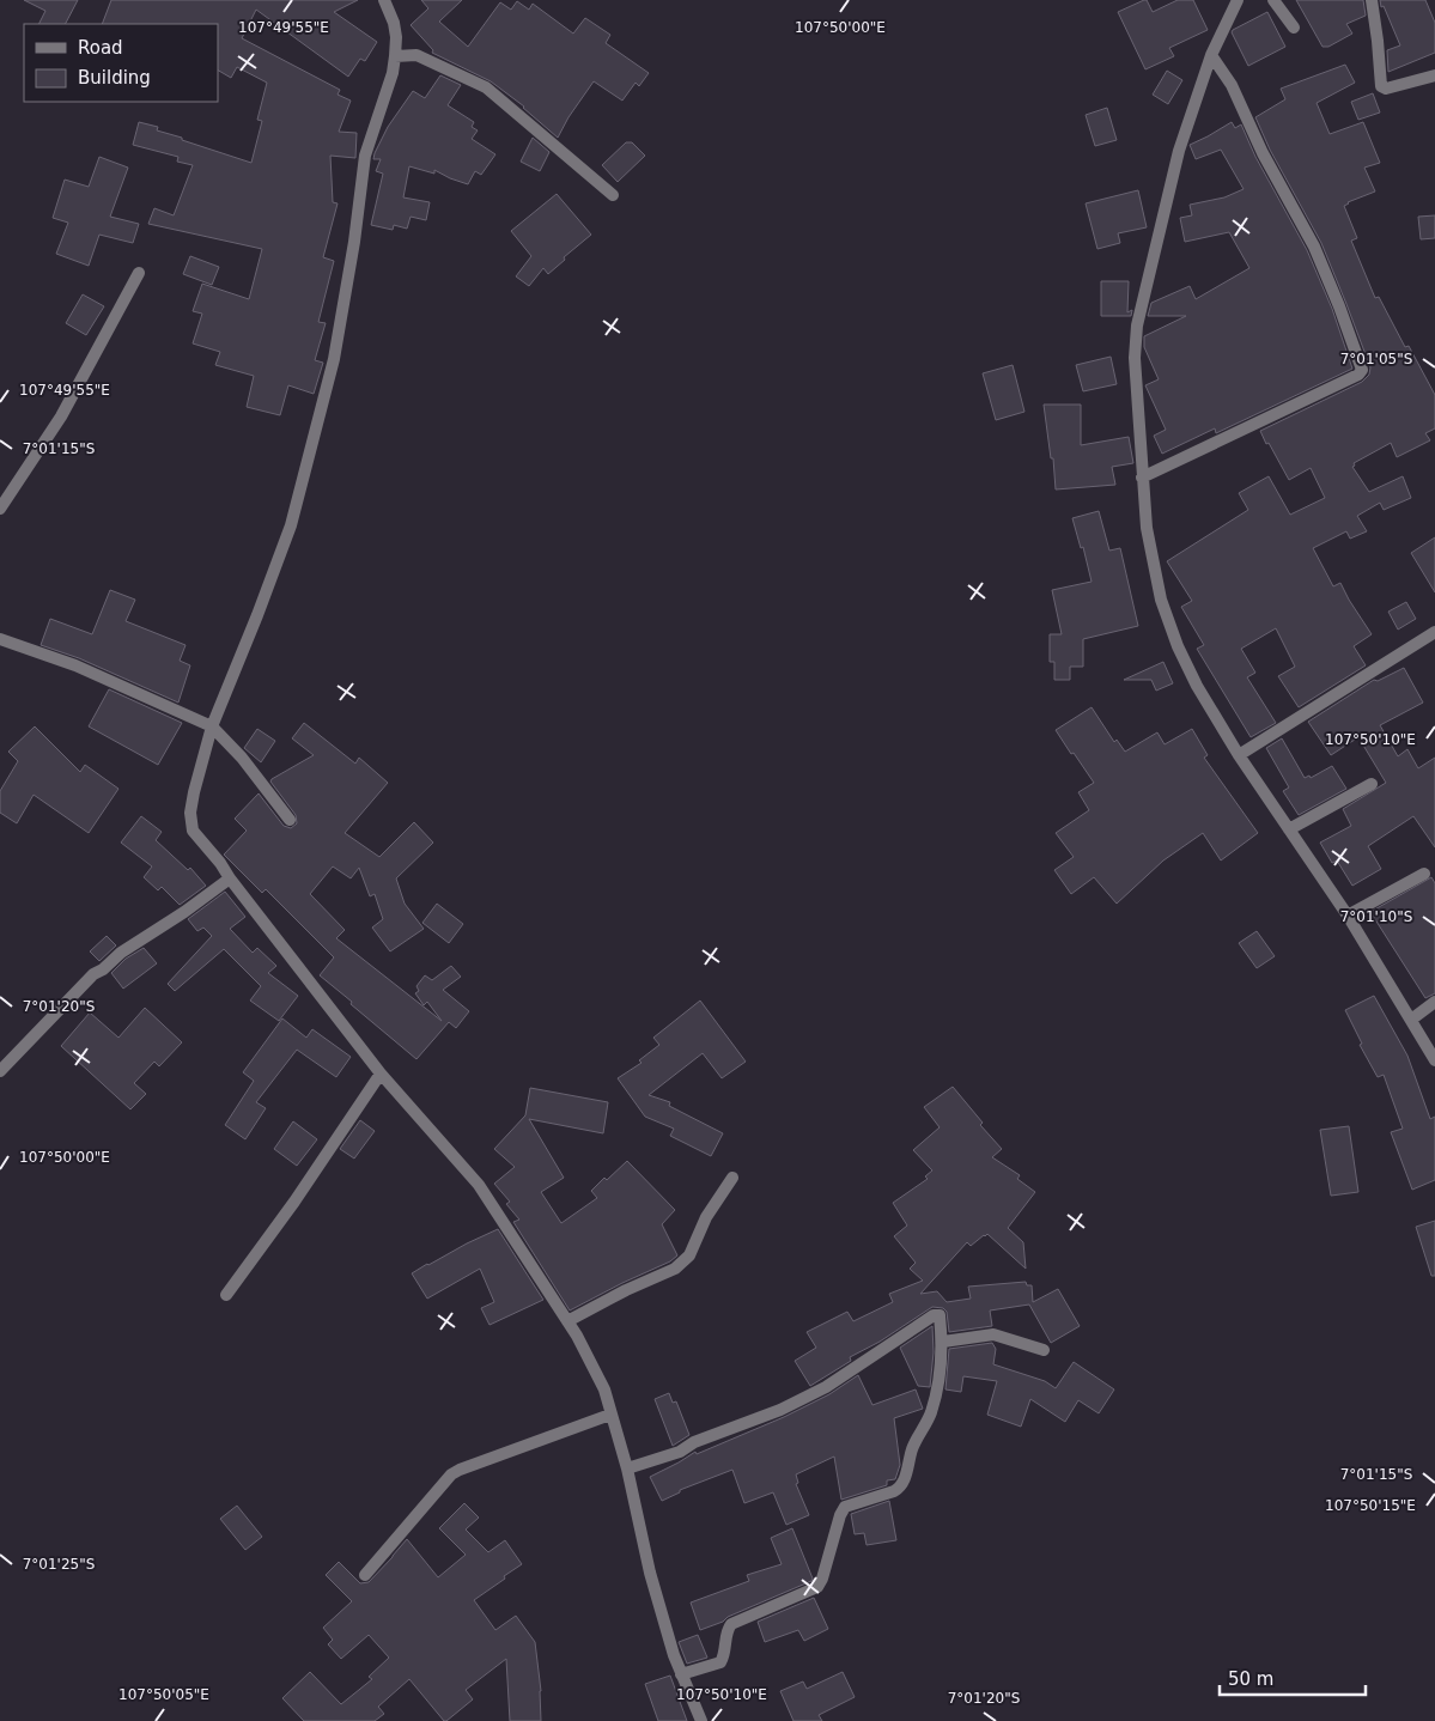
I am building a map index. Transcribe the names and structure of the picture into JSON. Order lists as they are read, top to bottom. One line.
{"legend":["Road","Building"],"scale_bar":"50 m","coordinates":["107°50'00\"E","107°49'55\"E","7°01'05\"S","7°01'15\"S","107°50'10\"E","7°01'10\"S","7°01'20\"S","107°50'15\"E","7°01'25\"S","107°50'05\"E"]}
